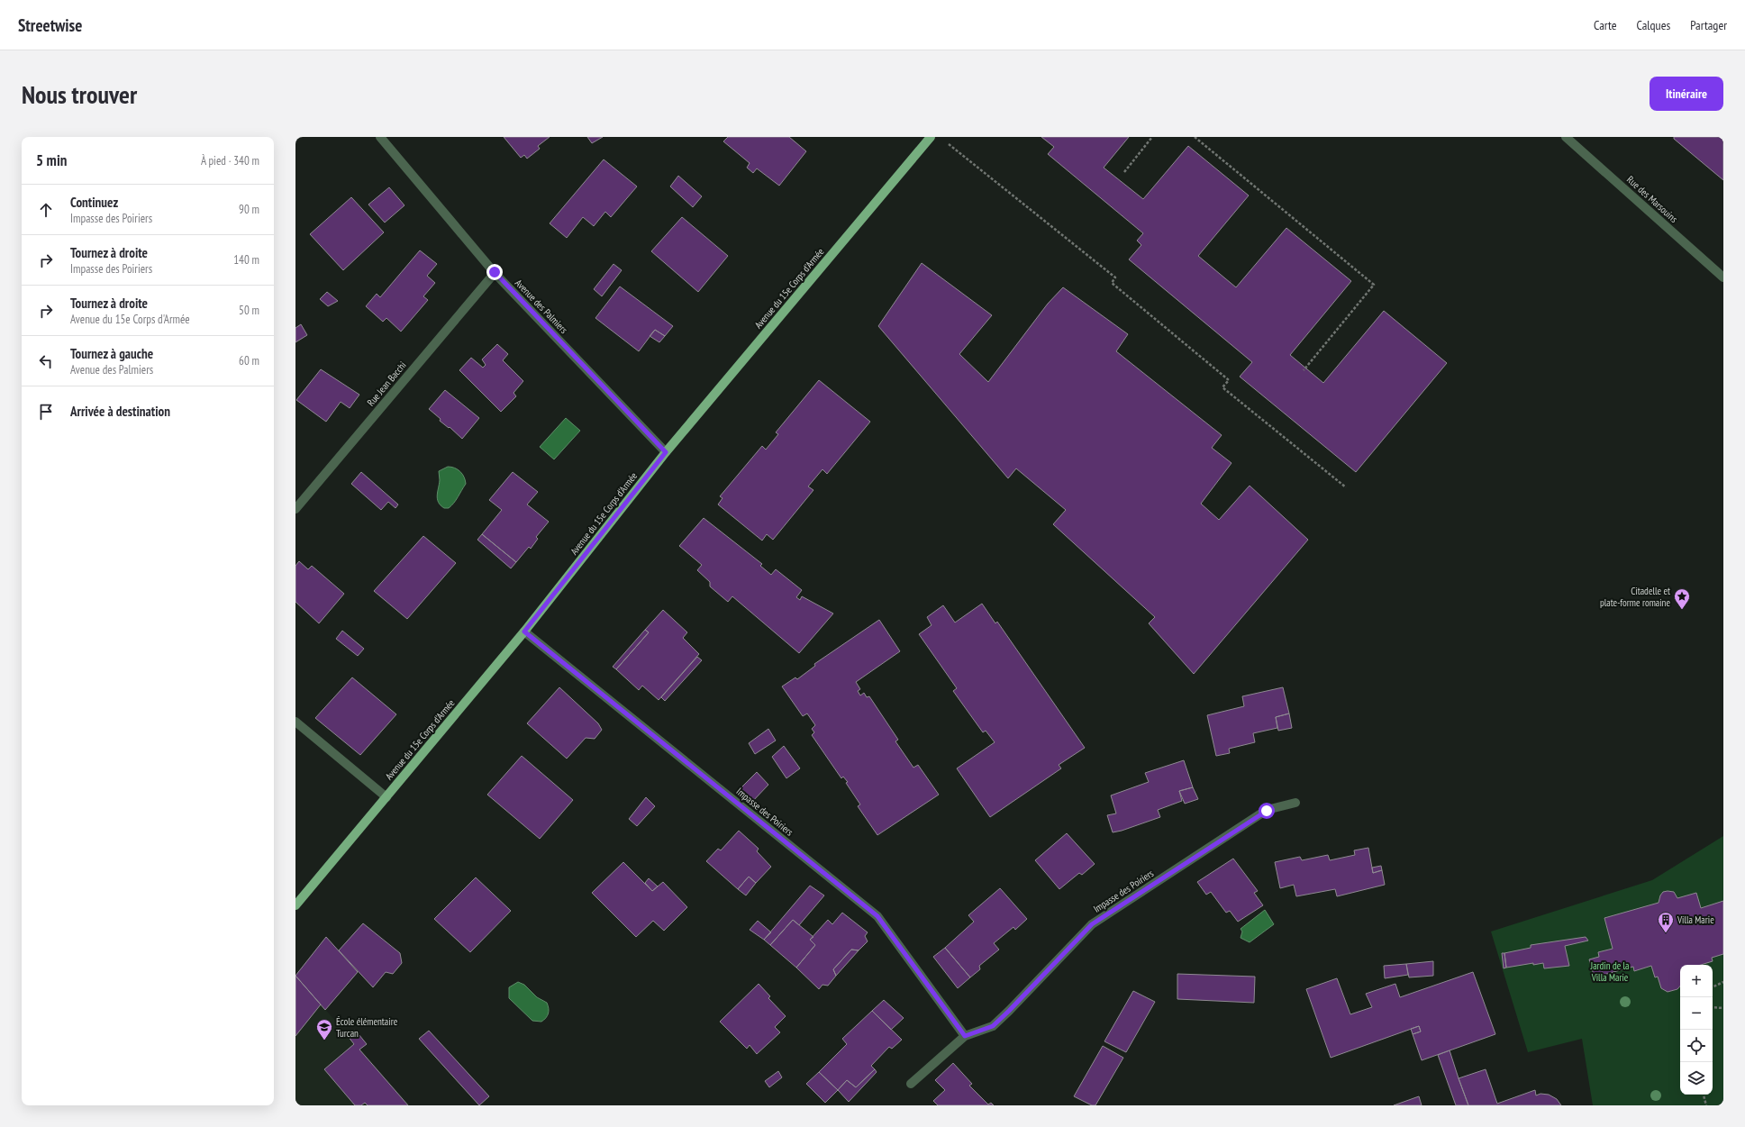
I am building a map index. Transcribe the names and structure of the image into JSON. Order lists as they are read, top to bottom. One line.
{"streets":{"main road":["Avenue du 15e Corps d'Armée"],"street":["Rue des Marsouins","Avenue des Palmiers","Rue Jean Bacchi","Impasse des Poiriers"]},"crossings":[["Avenue du 15e Corps d'Armée","Avenue des Palmiers"],["Avenue du 15e Corps d'Armée","Impasse des Poiriers"],["Avenue des Palmiers","Rue Jean Bacchi"]],"parks":["Jardin de la Villa Marie"],"places":{"place":["Citadelle et plate-forme romaine"],"building":["Villa Marie"],"school or university":["École élémentaire Turcan"]},"page":{"header":"Streetwise","nav":["Carte","Calques","Partager"],"buttons":"Itinéraire","title":"Nous trouver","heading":["5 min","À pied · 340 m"],"list":[["Continuez","Impasse des Poiriers","90 m"],["Tournez à droite","Impasse des Poiriers","140 m"],["Tournez à droite","Avenue du 15e Corps d'Armée","50 m"],["Tournez à gauche","Avenue des Palmiers","60 m"],"Arrivée à destination"],"map_buttons":["+","−"]}}
